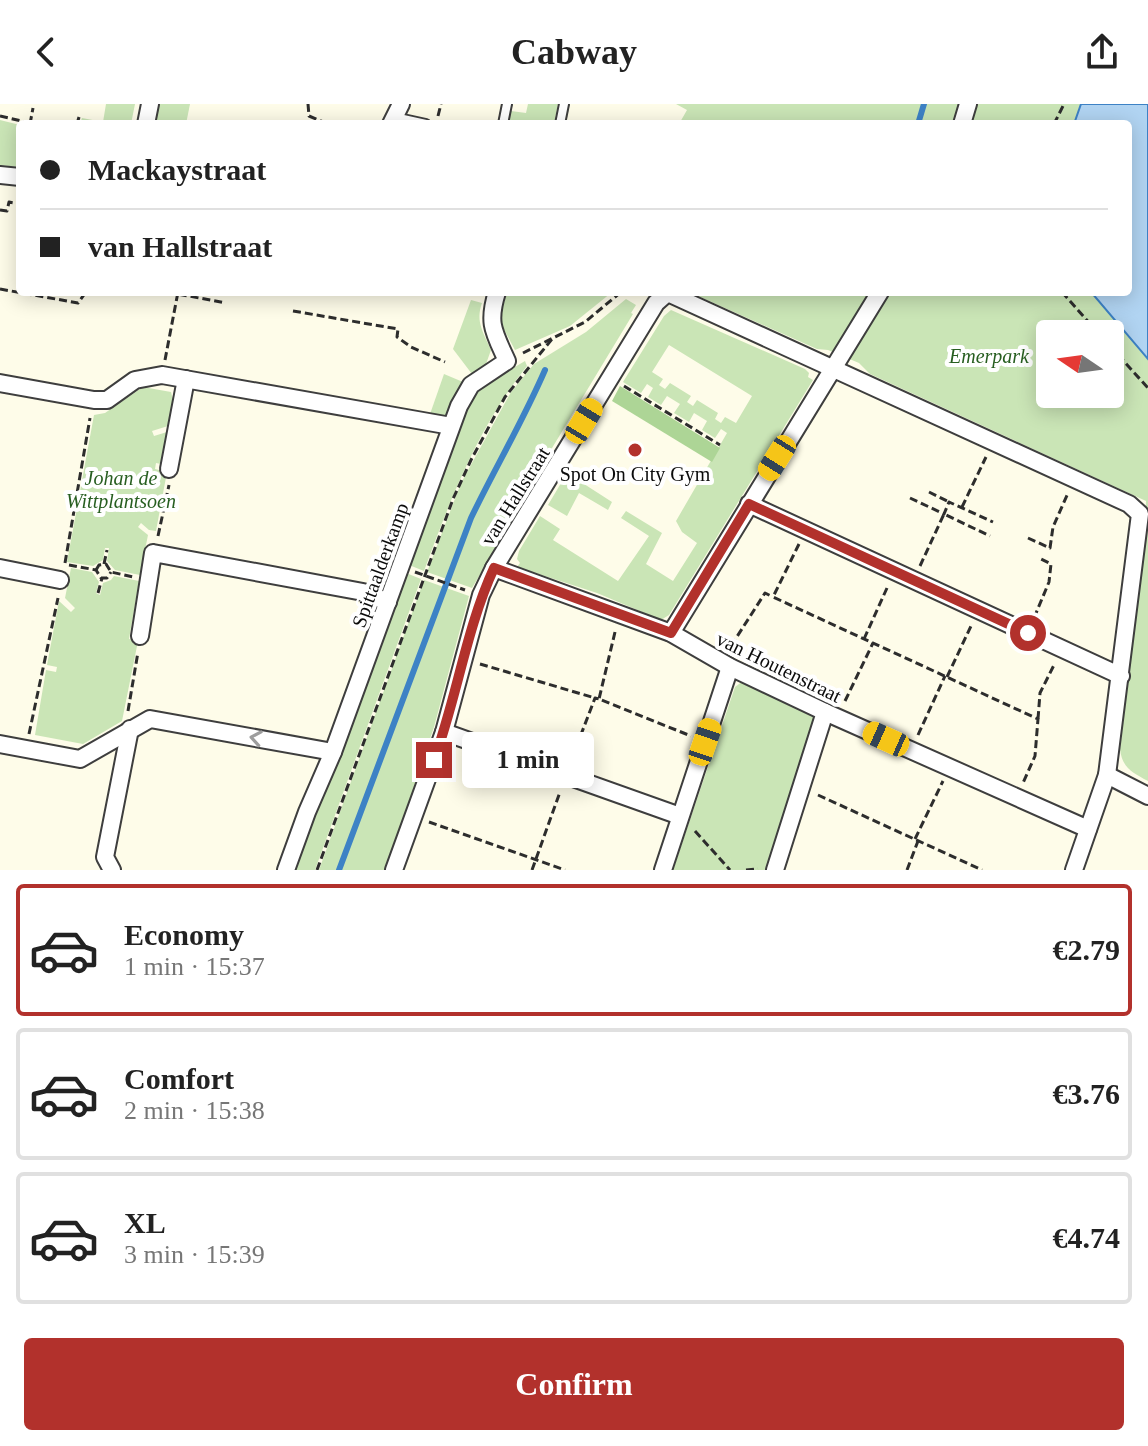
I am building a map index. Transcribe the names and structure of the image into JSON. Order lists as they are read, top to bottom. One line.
{"streets":{"street":["van Hallstraat","Spittaalderkamp","van Houtenstraat"]},"crossings":[["van Hallstraat","van Houtenstraat"]],"parks":["Emerpark","Johan de Wittplantsoen"],"places":["Spot On City Gym"],"north":"left","page":{"header":"Cabway","banner":["Mackaystraat","van Hallstraat"],"bubble":"1 min","list":[{"name":"Economy","note":"1 min · 15:37","value":"€2.79"},{"name":"Comfort","note":"2 min · 15:38","value":"€3.76"},{"name":"XL","note":"3 min · 15:39","value":"€4.74"}],"buttons":"Confirm"}}
